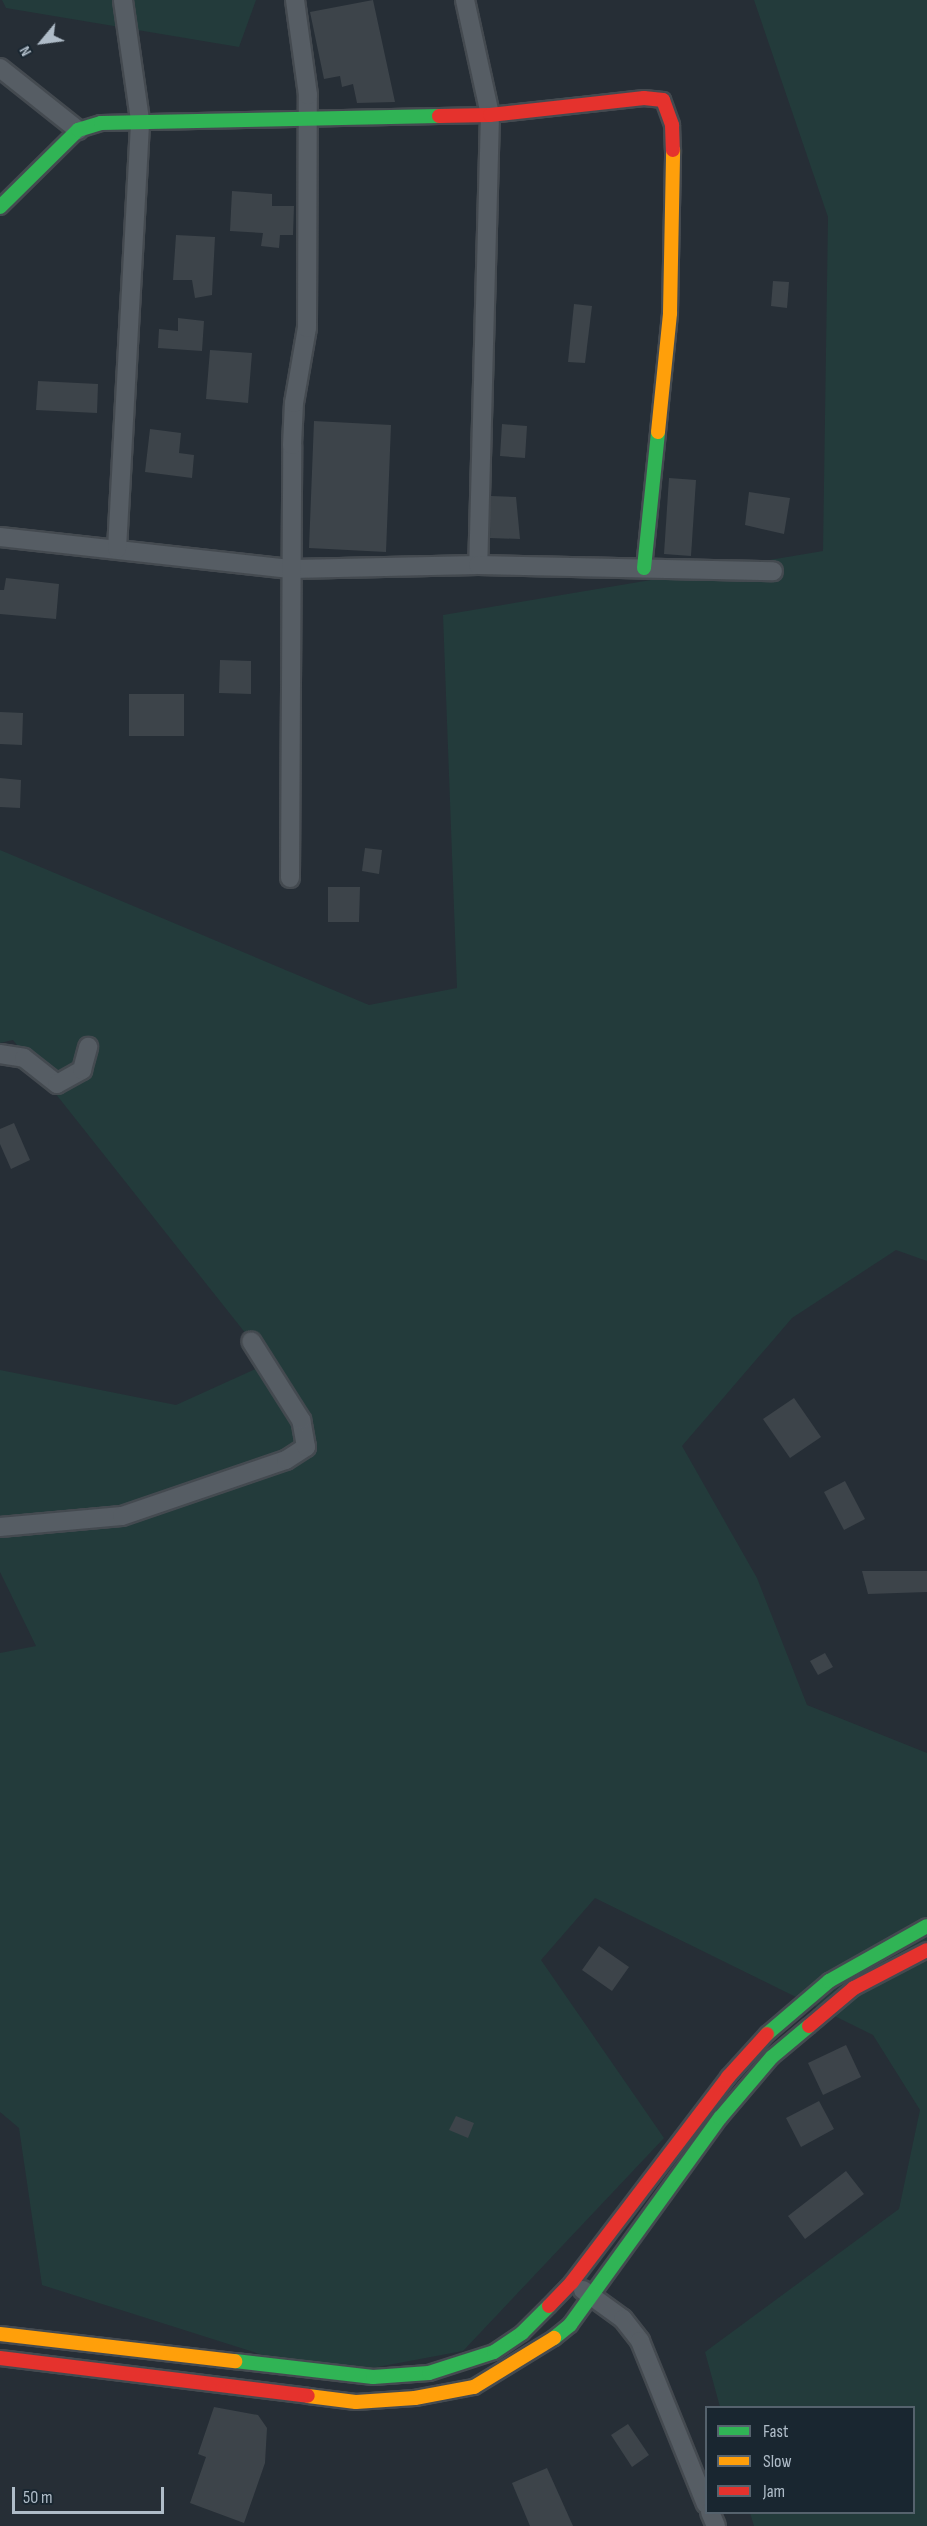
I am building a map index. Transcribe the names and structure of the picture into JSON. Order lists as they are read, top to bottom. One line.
{"legend":["Fast","Slow","Jam"],"scale_bar":"50 m","north":"bottom left"}
